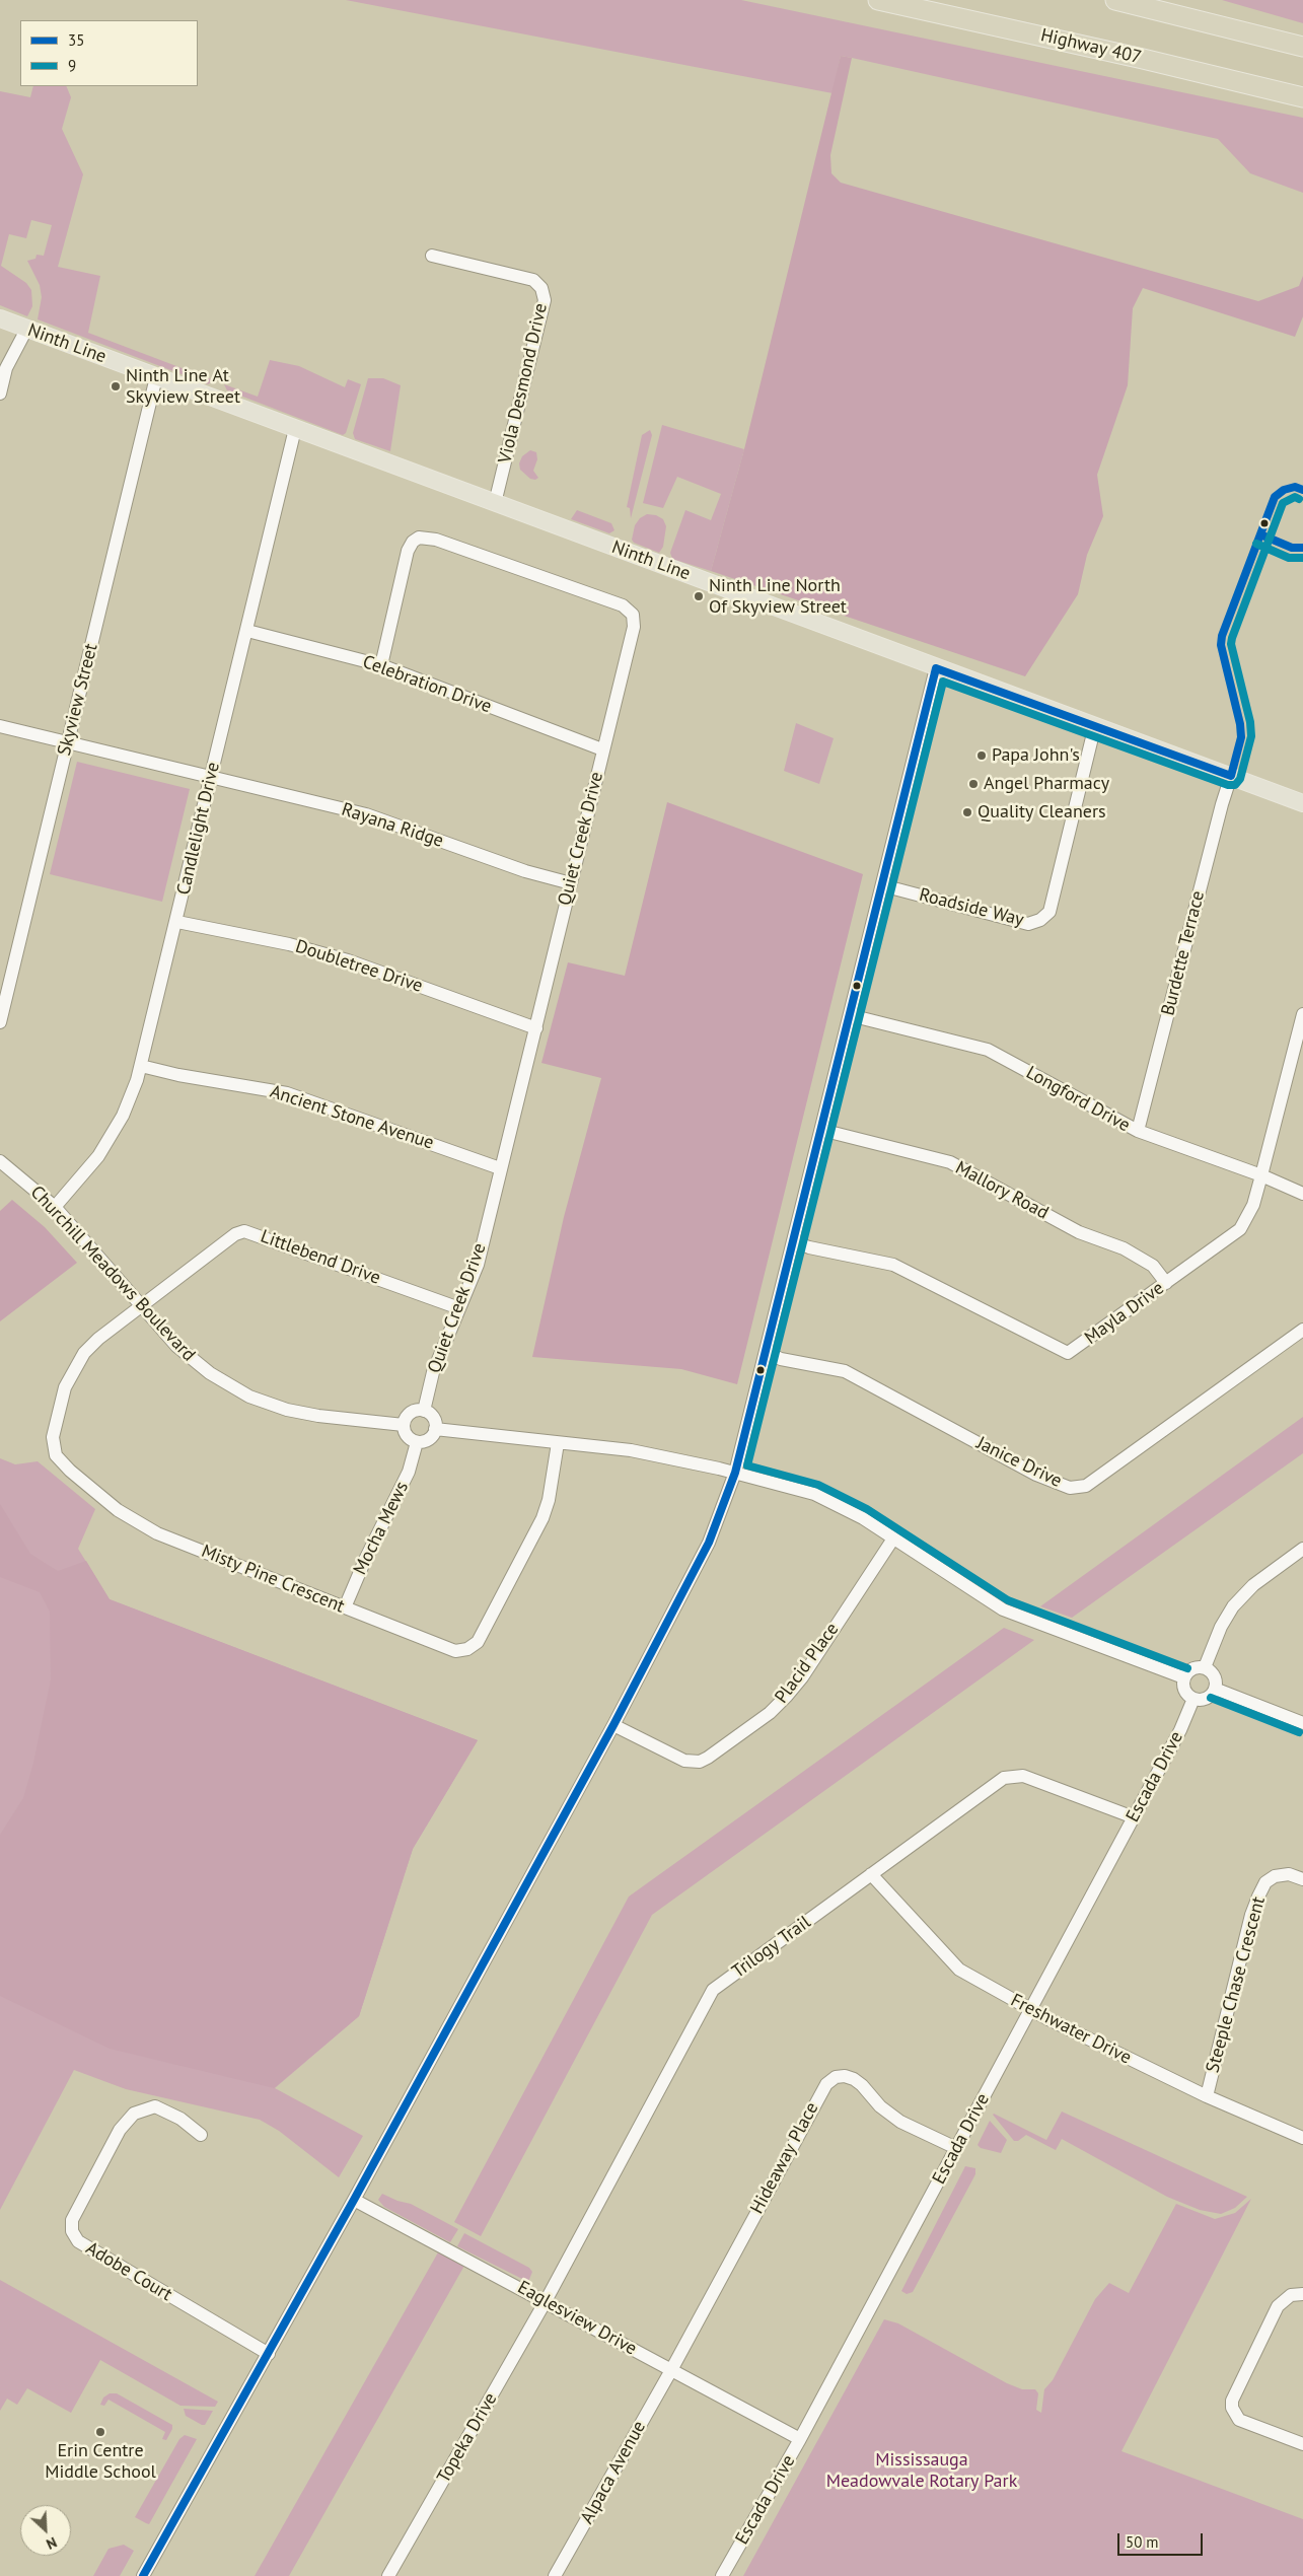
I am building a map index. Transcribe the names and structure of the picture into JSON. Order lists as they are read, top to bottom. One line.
{"streets":{"highway":["Highway 407"],"main road":["Ninth Line"],"street":["Viola Desmond Drive","Celebration Drive","Skyview Street","Rayana Ridge","Candlelight Drive","Quiet Creek Drive","Roadside Way","Burdette Terrace","Doubletree Drive","Longford Drive","Ancient Stone Avenue","Mallory Road","Littlebend Drive","Churchill Meadows Boulevard","Mayla Drive","Janice Drive","Mocha Mews","Misty Pine Crescent","Placid Place","Escada Drive","Trilogy Trail","Steeple Chase Crescent","Freshwater Drive","Hideaway Place","Adobe Court","Eaglesview Drive","Topeka Drive","Alpaca Avenue"]},"crossings":[["Ninth Line","Viola Desmond Drive"],["Ninth Line","Skyview Street"],["Ninth Line","Candlelight Drive"],["Ninth Line","Roadside Way"],["Ninth Line","Burdette Terrace"],["Celebration Drive","Candlelight Drive"],["Celebration Drive","Quiet Creek Drive"],["Skyview Street","Rayana Ridge"],["Rayana Ridge","Candlelight Drive"],["Rayana Ridge","Quiet Creek Drive"],["Candlelight Drive","Doubletree Drive"],["Candlelight Drive","Ancient Stone Avenue"],["Candlelight Drive","Churchill Meadows Boulevard"],["Quiet Creek Drive","Doubletree Drive"],["Quiet Creek Drive","Ancient Stone Avenue"],["Quiet Creek Drive","Littlebend Drive"],["Quiet Creek Drive","Churchill Meadows Boulevard"],["Quiet Creek Drive","Mocha Mews"],["Burdette Terrace","Longford Drive"],["Longford Drive","Mayla Drive"],["Mallory Road","Mayla Drive"],["Littlebend Drive","Churchill Meadows Boulevard"],["Littlebend Drive","Misty Pine Crescent"],["Churchill Meadows Boulevard","Mocha Mews"],["Churchill Meadows Boulevard","Misty Pine Crescent"],["Mocha Mews","Misty Pine Crescent"],["Escada Drive","Trilogy Trail"],["Escada Drive","Freshwater Drive"],["Escada Drive","Hideaway Place"],["Escada Drive","Eaglesview Drive"],["Trilogy Trail","Freshwater Drive"],["Trilogy Trail","Eaglesview Drive"],["Trilogy Trail","Topeka Drive"],["Steeple Chase Crescent","Freshwater Drive"],["Hideaway Place","Eaglesview Drive"],["Hideaway Place","Alpaca Avenue"],["Eaglesview Drive","Topeka Drive"],["Eaglesview Drive","Alpaca Avenue"]],"parks":["Mississauga Meadowvale Rotary Park"],"places":["Ninth Line At Skyview Street","Ninth Line North Of Skyview Street","Papa John's","Angel Pharmacy","Quality Cleaners","Erin Centre Middle School"],"lines":["transit line 35","transit line 9"],"legend":["35","9"],"scale_bar":"50 m","north":"bottom right"}
